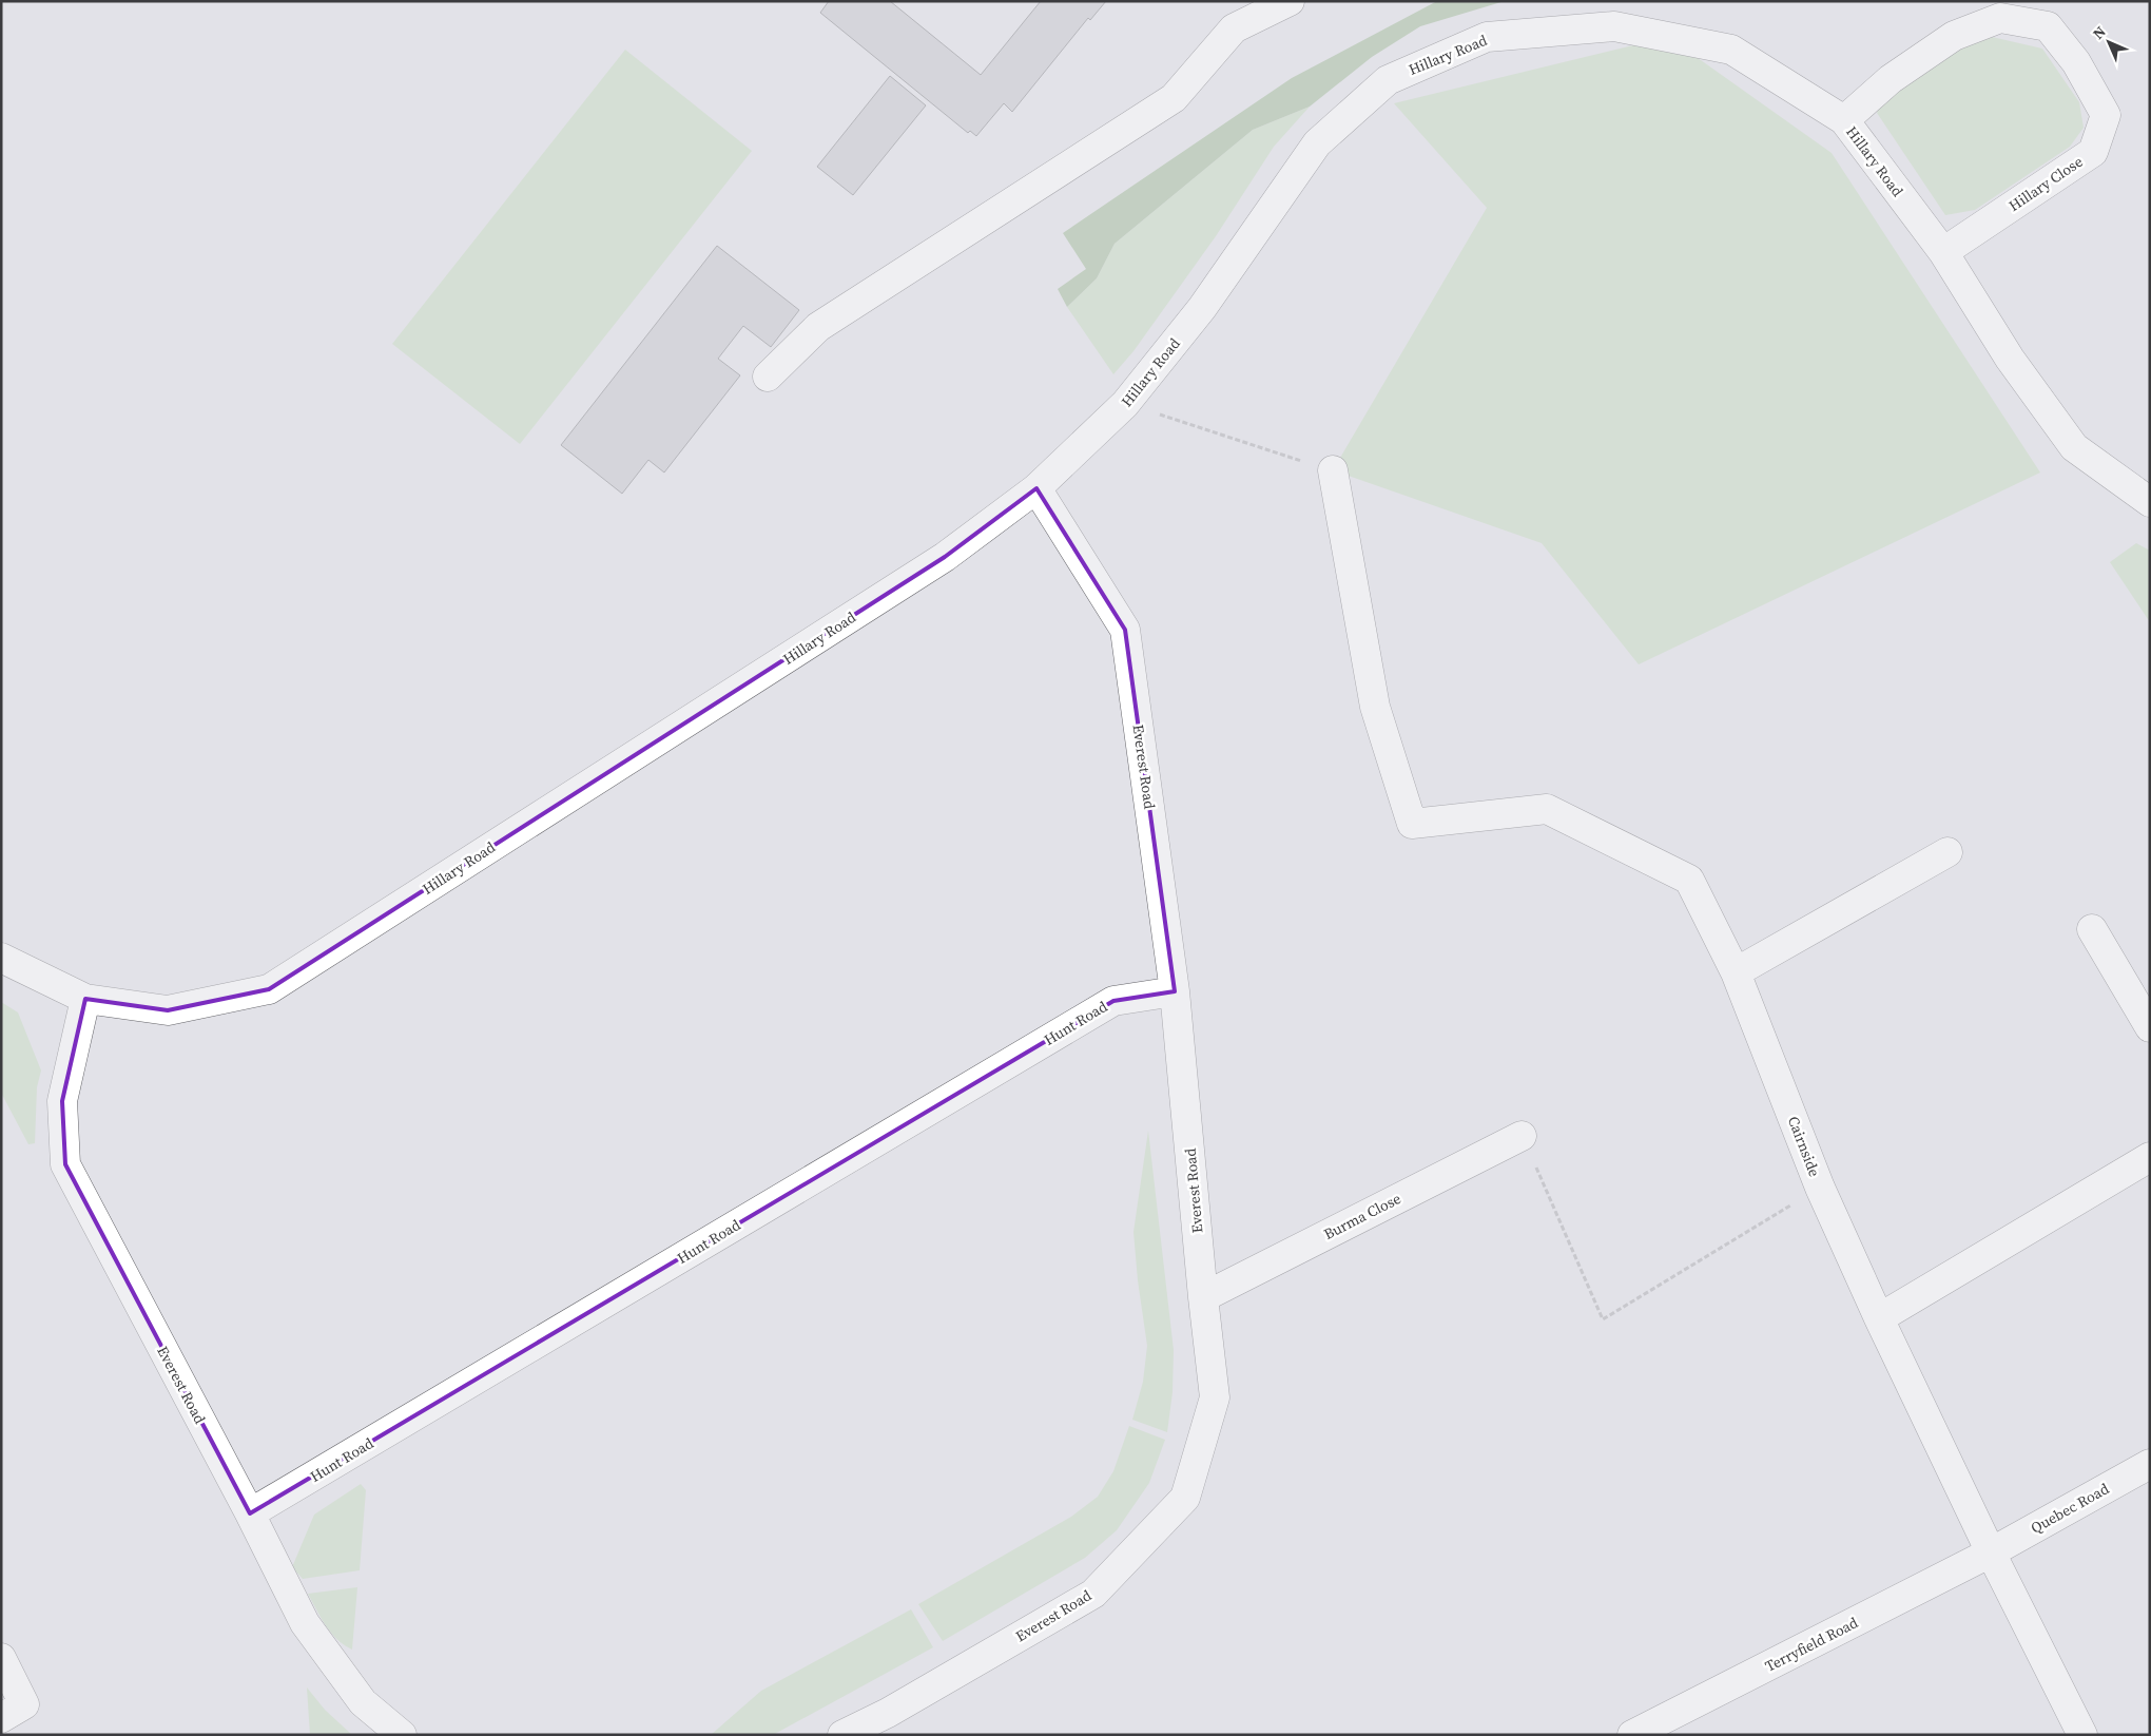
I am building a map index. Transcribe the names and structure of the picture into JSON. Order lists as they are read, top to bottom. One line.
{"streets":{"street":["Hillary Road","Hillary Close","Everest Road","Hunt Road","Cairnside","Burma Close","Quebec Road","Terryfield Road"]},"crossings":[["Hillary Road","Hillary Close"],["Hillary Road","Everest Road"],["Everest Road","Hunt Road"],["Everest Road","Burma Close"],["Cairnside","Quebec Road"],["Cairnside","Terryfield Road"],["Quebec Road","Terryfield Road"]],"north":"top left"}
